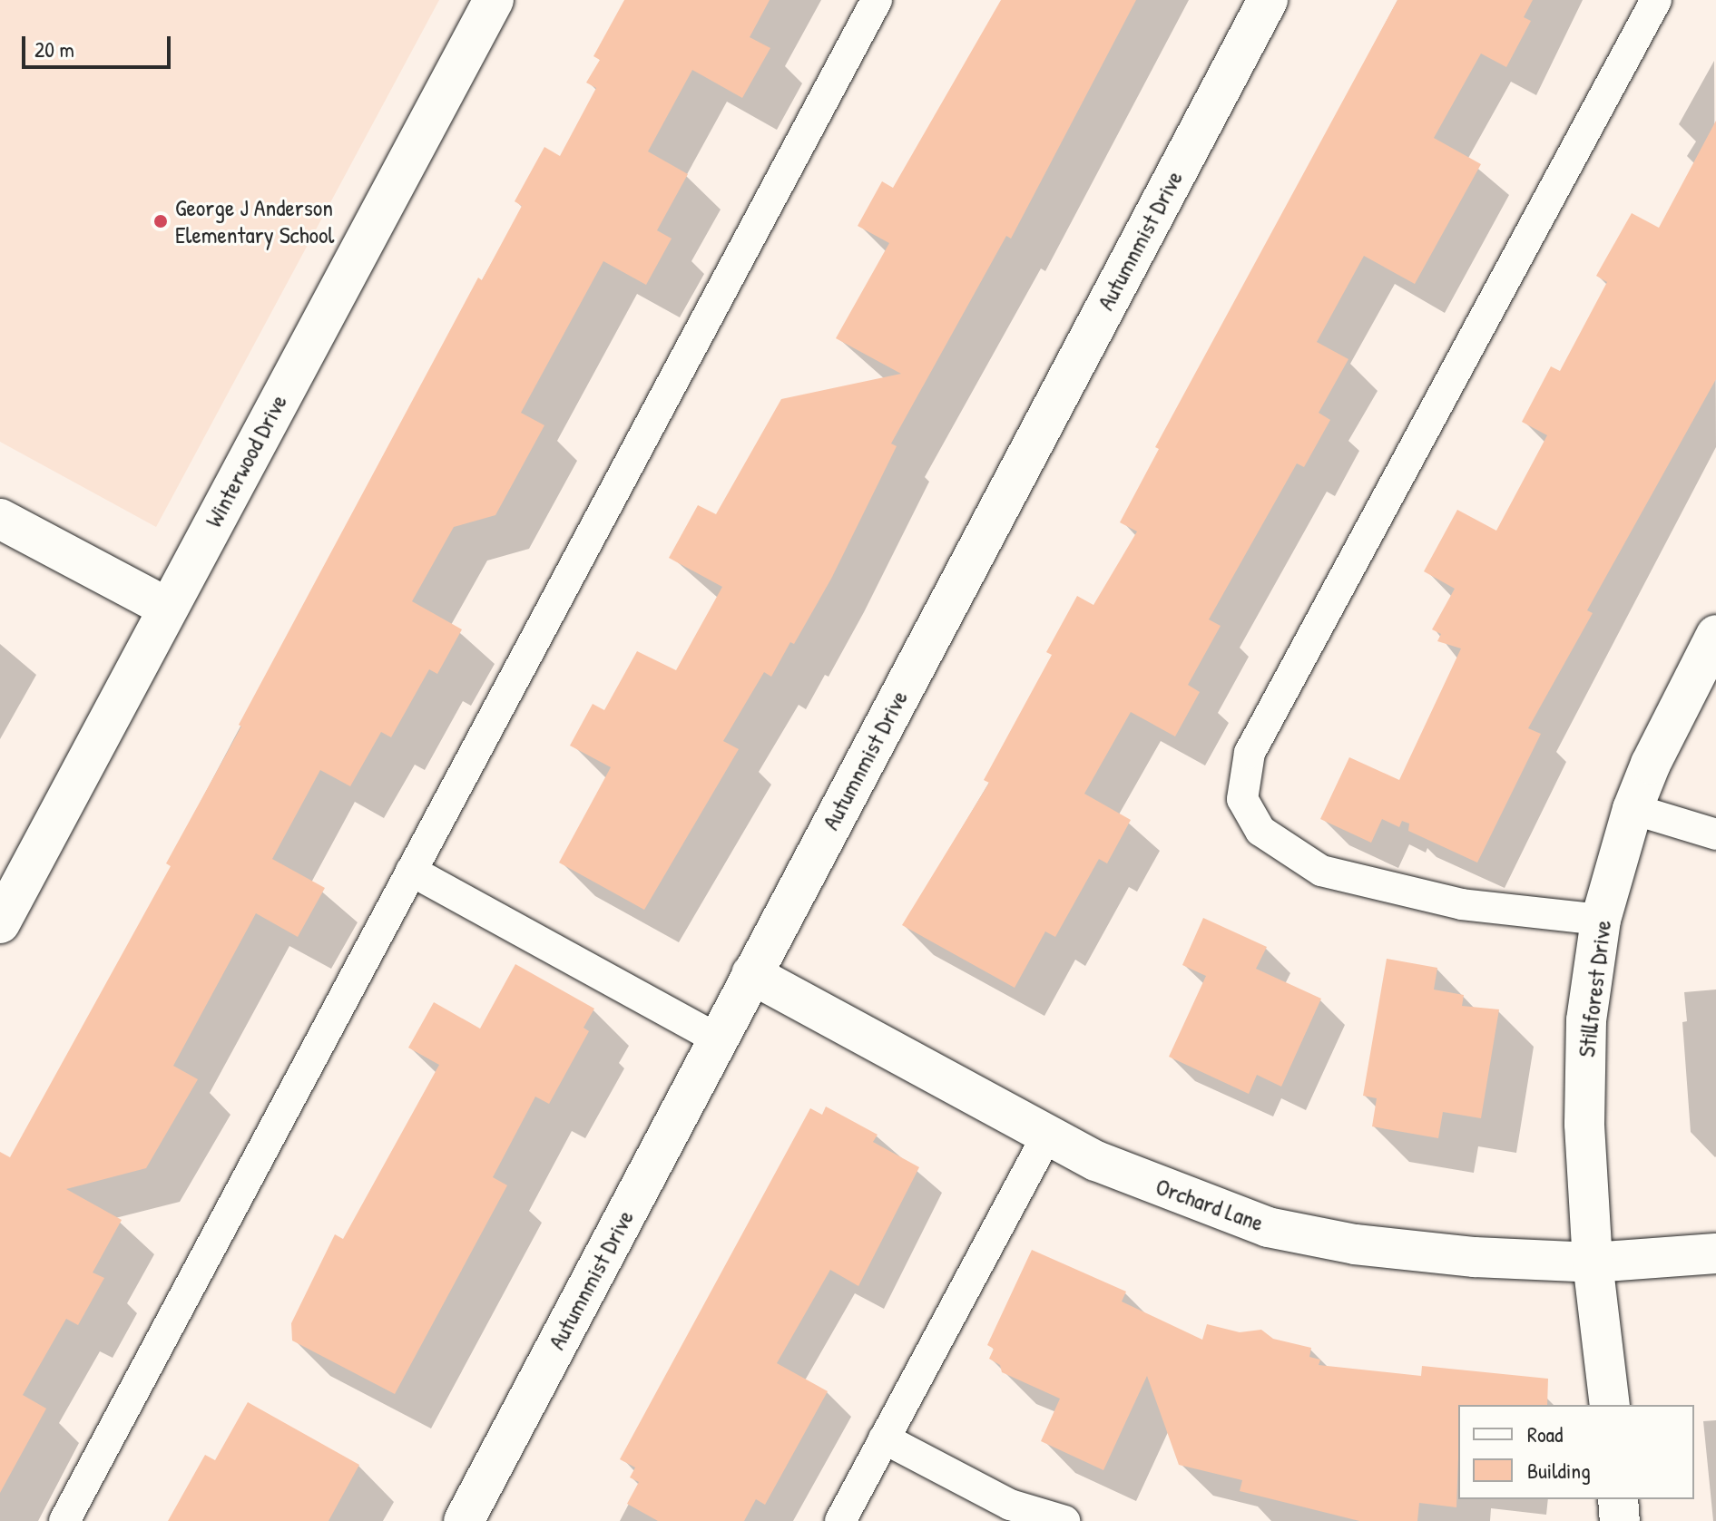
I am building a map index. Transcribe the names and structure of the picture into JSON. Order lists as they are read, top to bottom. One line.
{"streets":{"street":["Autumnmist Drive","Winterwood Drive","Stillforest Drive","Orchard Lane"]},"crossings":[["Autumnmist Drive","Orchard Lane"],["Stillforest Drive","Orchard Lane"]],"places":["George J Anderson Elementary School"],"legend":["Road","Building"],"scale_bar":"20 m"}
